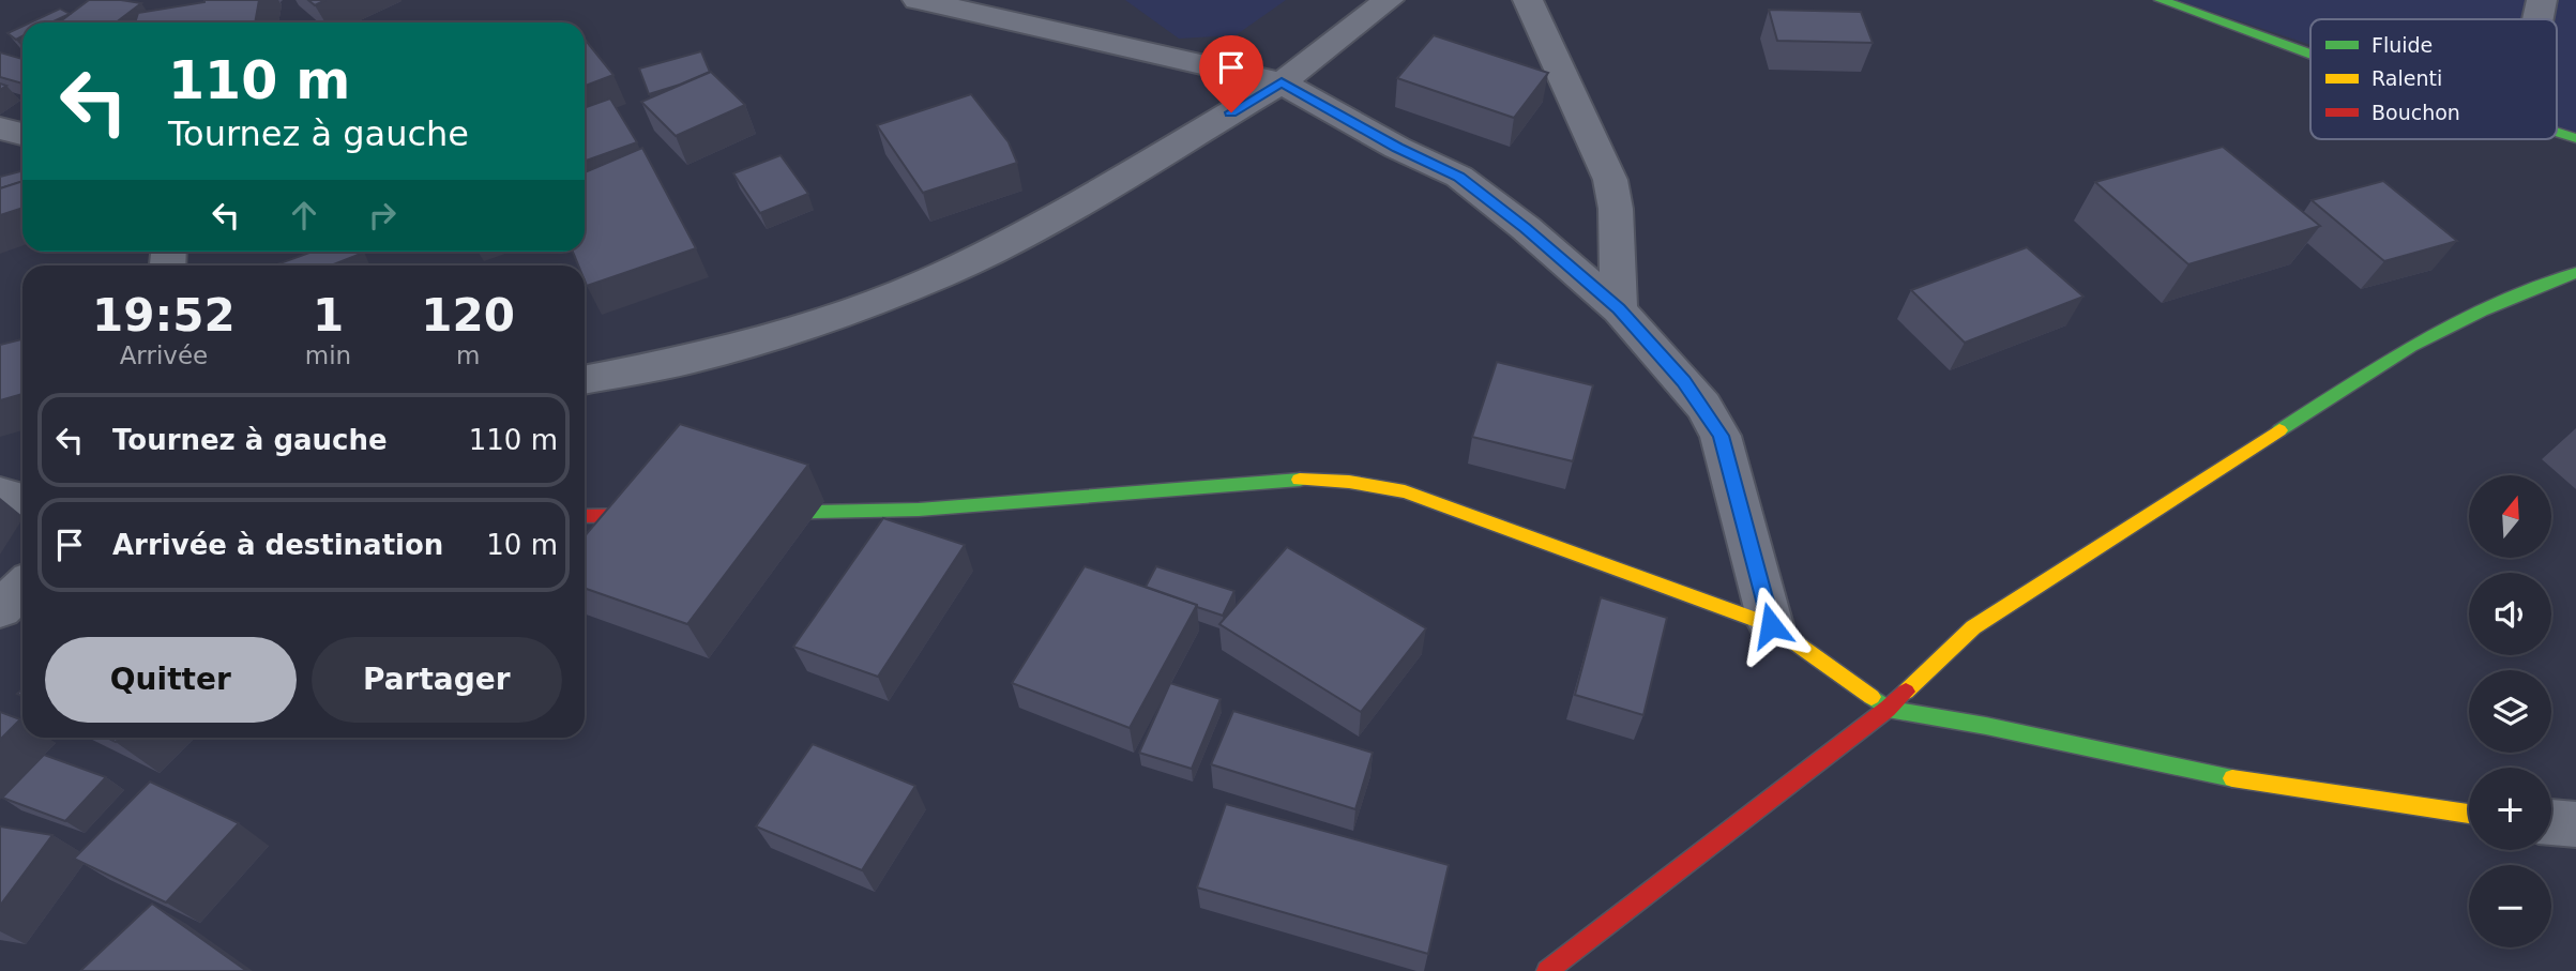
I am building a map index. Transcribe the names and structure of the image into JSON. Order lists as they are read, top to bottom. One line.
{"legend":["Fluide","Ralenti","Bouchon"],"north":"top","page":{"turn":["110 m","Tournez à gauche"],"eta":["19:52","Arrivée","1","min","120","m"],"list":[{"name":"Tournez à gauche","value":"110 m"},{"name":"Arrivée à destination","value":"10 m"}],"map_buttons":["+","−"],"buttons":["Quitter","Partager"]}}
